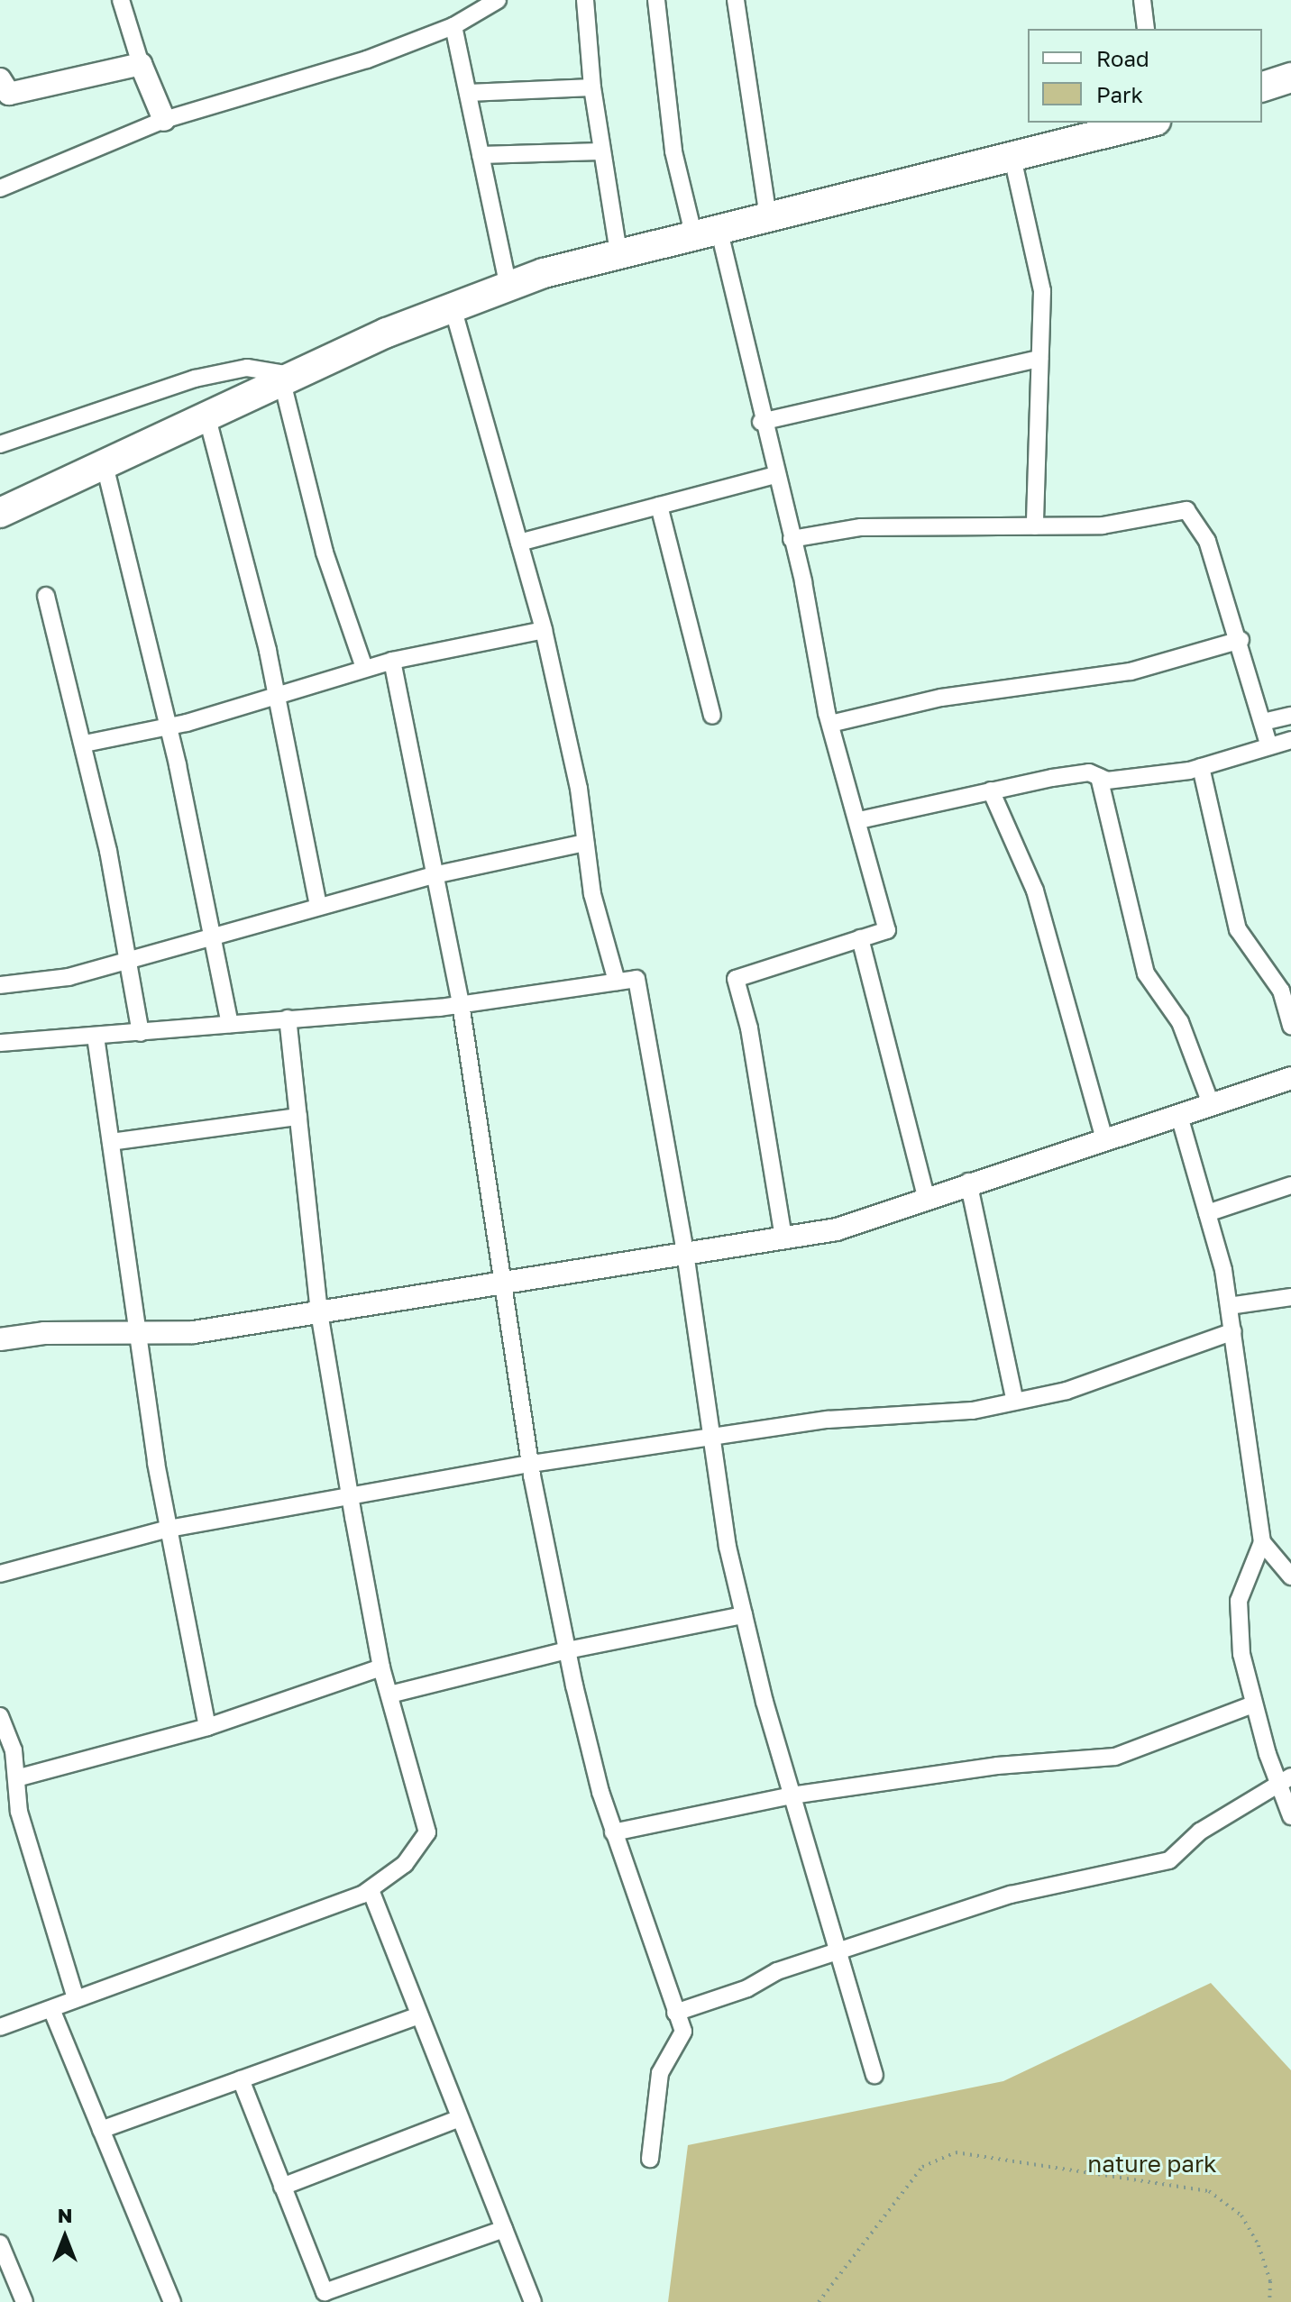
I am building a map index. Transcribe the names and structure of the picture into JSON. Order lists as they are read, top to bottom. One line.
{"parks":["nature park"],"legend":["Road","Park"],"north":"top"}
